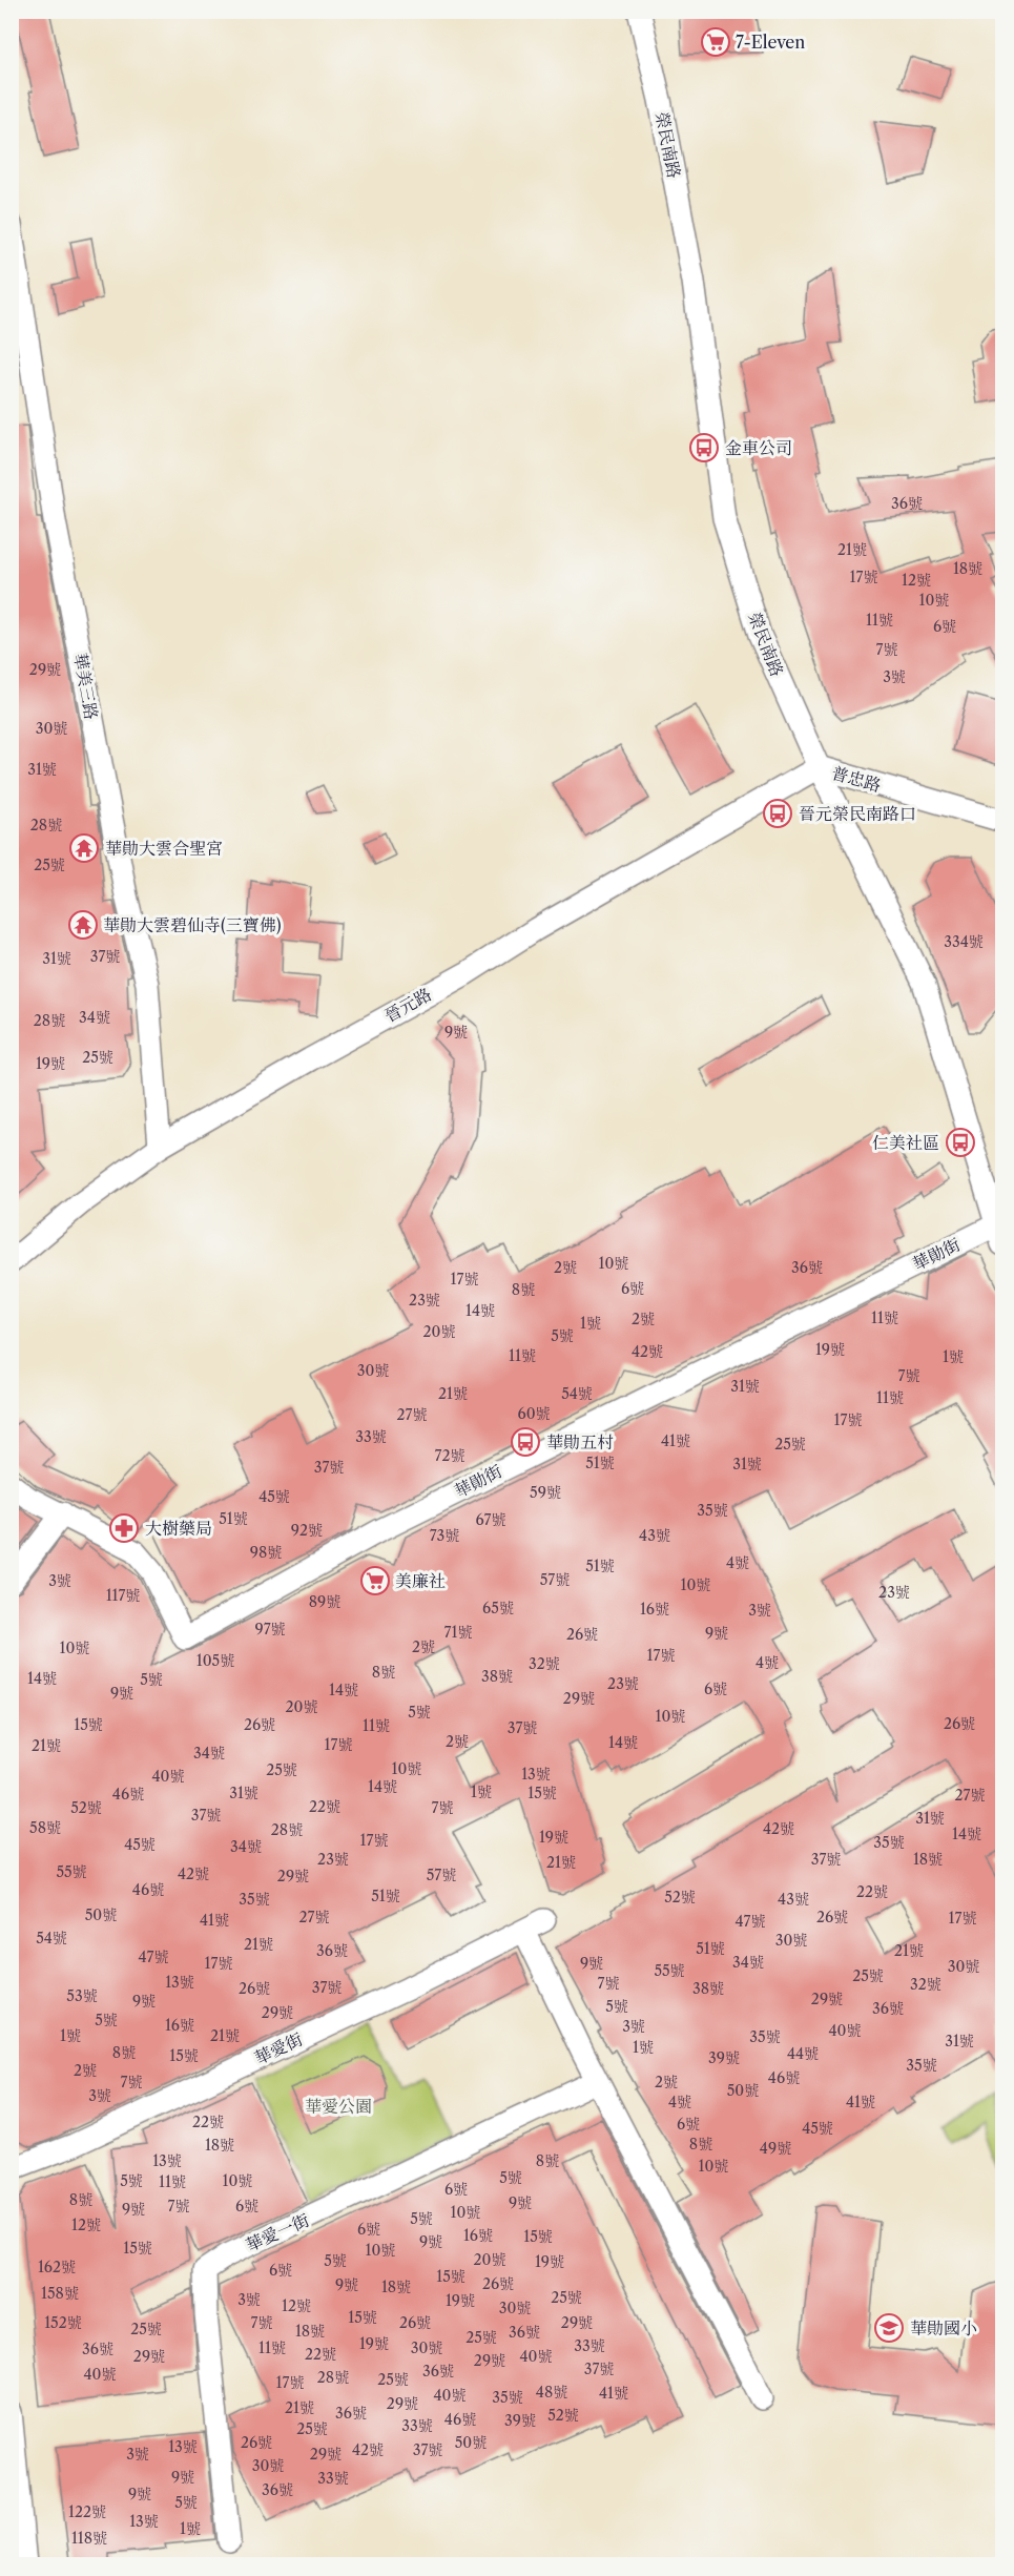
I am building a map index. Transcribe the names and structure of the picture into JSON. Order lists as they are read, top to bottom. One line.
{"streets":{"street":["榮民南路","華美三路","普忠路","晉元路","華勛街","華愛街","華愛一街"]},"crossings":[["榮民南路","普忠路"],["榮民南路","晉元路"],["榮民南路","華勛街"],["華美三路","晉元路"],["普忠路","晉元路"]],"parks":["華愛公園"],"places":{"supermarket":["7-Eleven","美廉社"],"bus stop":["金車公司","晉元榮民南路口","仁美社區","華勛五村"],"temple":["華勛大雲合聖宮","華勛大雲碧仙寺(三寶佛)"],"pharmacy":["大樹藥局"],"school or university":["華勛國小"]},"house_numbers":["36號","21號","18號","17號","12號","10號","11號","6號","7號","29號","3號","30號","31號","28號","25號","334號","37號","31號","34號","28號","9號","25號","19號","10號","2號","36號","17號","6號","8號","23號","14號","11號","2號","1號","20號","5號","19號","42號","11號","1號","30號","7號","31號","21號","54號","11號","60號","27號","17號","33號","41號","25號","72號","51號","31號","37號","59號","45號","35號","51號","67號","92號","73號","43號","98號","4號","51號","57號","3號","10號","23號","117號","89號","65號","16號","3號","97號","71號","9號","26號","2號","10號","17號","105號","4號","32號","8號","38號","14號","5號","23號","6號","14號","9號","29號","20號","5號","10號","26號","15號","26號","11號","37號","2號","14號","17號","21號","34號","10號","25號","13號","40號","14號","1號","31號","15號","46號","27號","22號","52號","7號","37號","31號","58號","42號","28號","14號","19號","17號","35號","45號","34號","23號","37號","18號","21號","55號","42號","57號","29號","46號","22號","51號","52號","35號","43號","50號","27號","26號","17號","41號","47號","54號","30號","21號","51號","36號","21號","47號","34號","17號","9號","30號","55號","25號","13號","7號","32號","37號","26號","38號","53號","29號","9號","5號","36號","29號","5號","16號","3號","40號","1號","21號","35號","31號","1號","8號","44號","15號","39號","35號","2號","46號","7號","2號","50號","3號","4號","41號","22號","6號","45號","8號","18號","49號","13號","8號","10號","5號","5號","10號","11號","6號","8號","9號","7號","6號","9號","10號","5號","12號","6號","16號","15號","9號","15號","10號","20號","5號","19號","162號","6號","15號","26號","9號","18號","158號","25號","3號","19號","12號","30號","15號","152號","7號","26號","29號","25號","18號","36號","25號","19號","33號","11號","30號","36號","22號","29號","40號","29號","37號","36號","40號","28號","25號","17號","48號","41號","40號","35號","29號","21號","36號","52號","46號","39號","33號","25號","26號","50號","13號","42號","37號","3號","29號","30號","9號","33號","36號","9號","5號","122號","13號","1號","118號"]}
